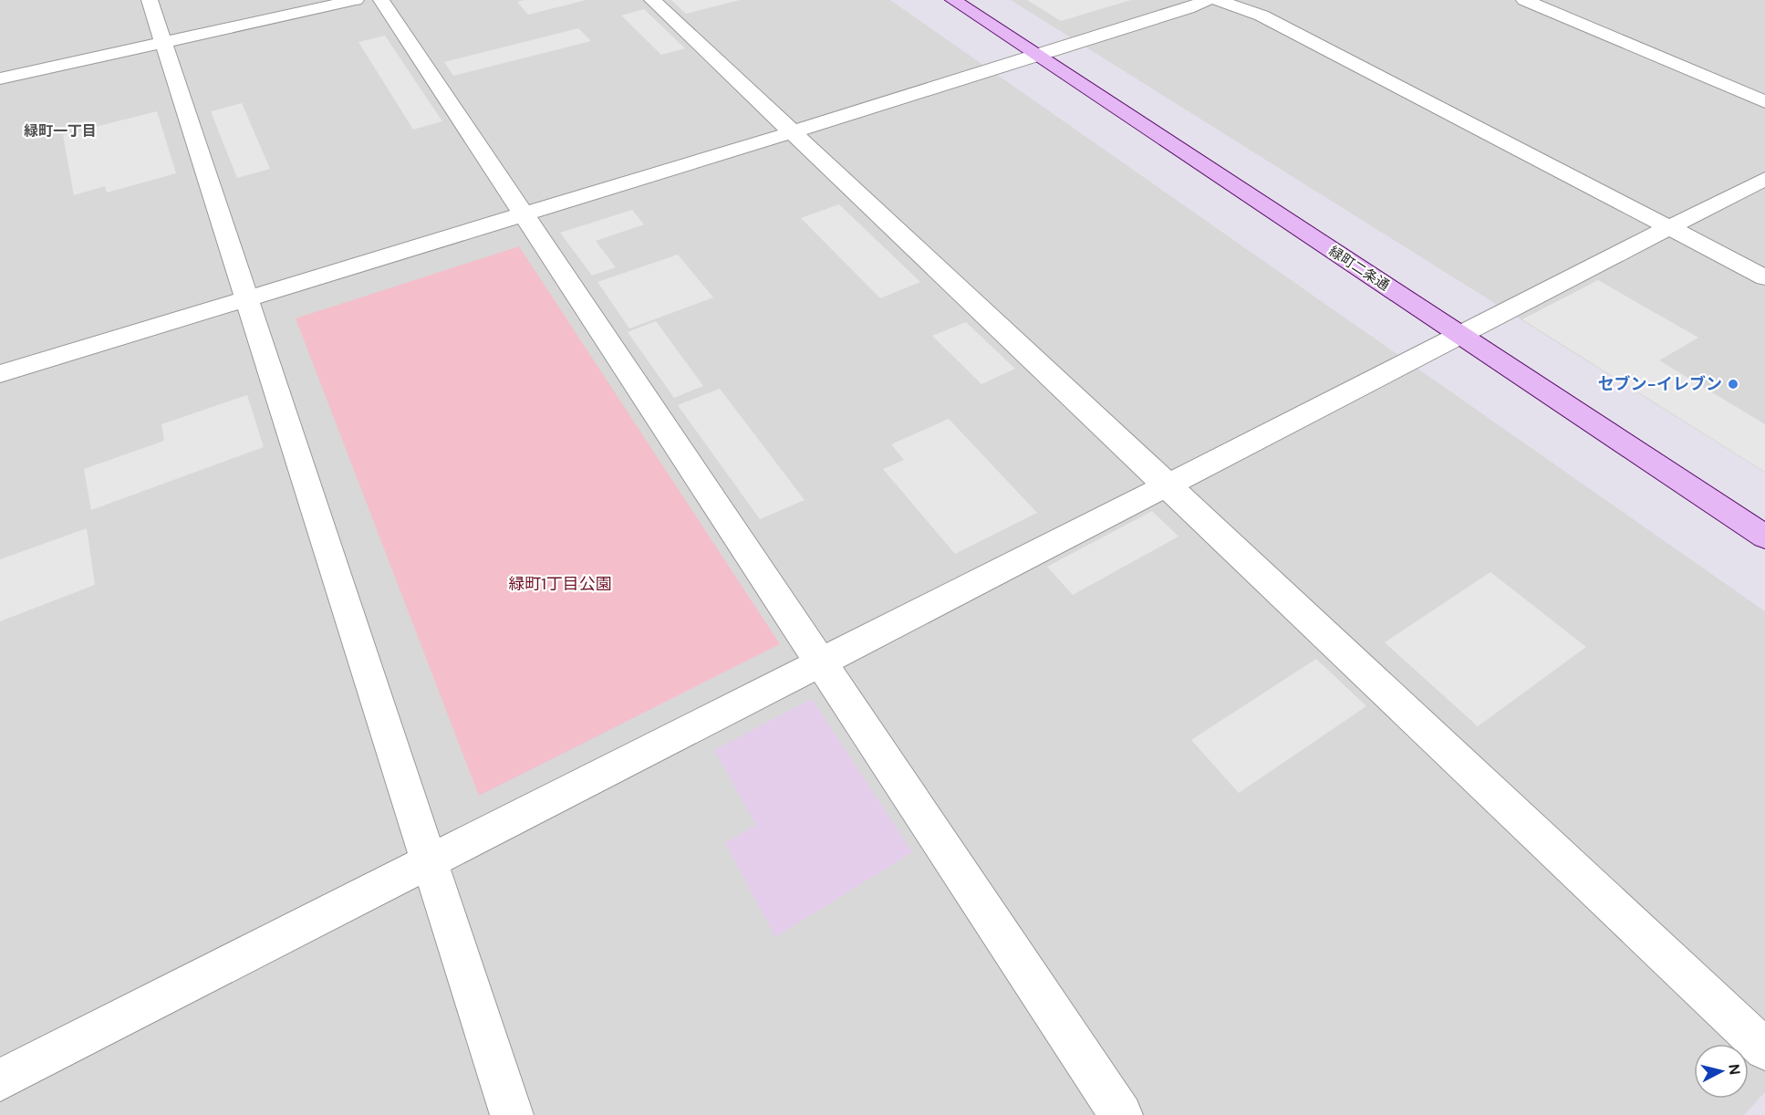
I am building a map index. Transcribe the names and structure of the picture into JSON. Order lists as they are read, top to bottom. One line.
{"streets":{"street":["緑町二条通"]},"districts":["緑町一丁目"],"parks":["緑町1丁目公園"],"places":["セブン-イレブン"],"north":"right"}
